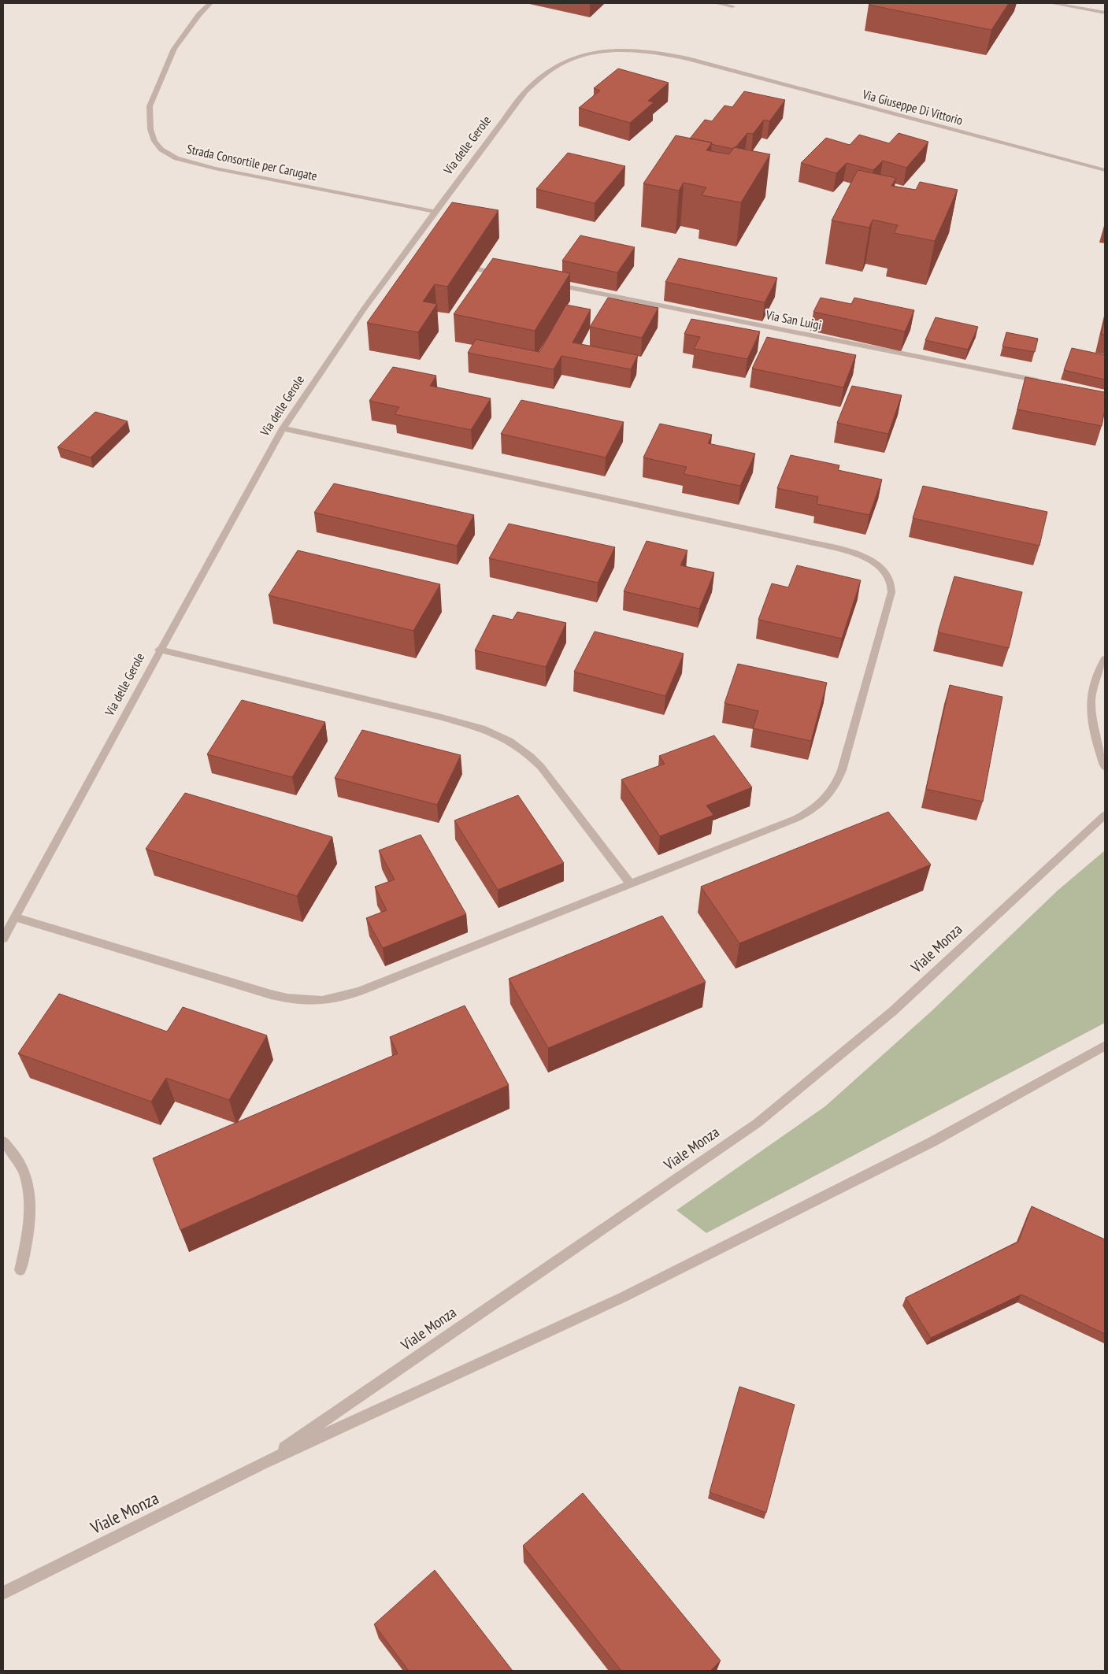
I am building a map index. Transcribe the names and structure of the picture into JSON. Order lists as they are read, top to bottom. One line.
{"streets":{"street":["Via Giuseppe Di Vittorio","Via delle Gerole","Strada Consortile per Carugate","Via San Luigi","Viale Monza"]},"crossings":[["Via Giuseppe Di Vittorio","Via delle Gerole"],["Via delle Gerole","Strada Consortile per Carugate"]]}
